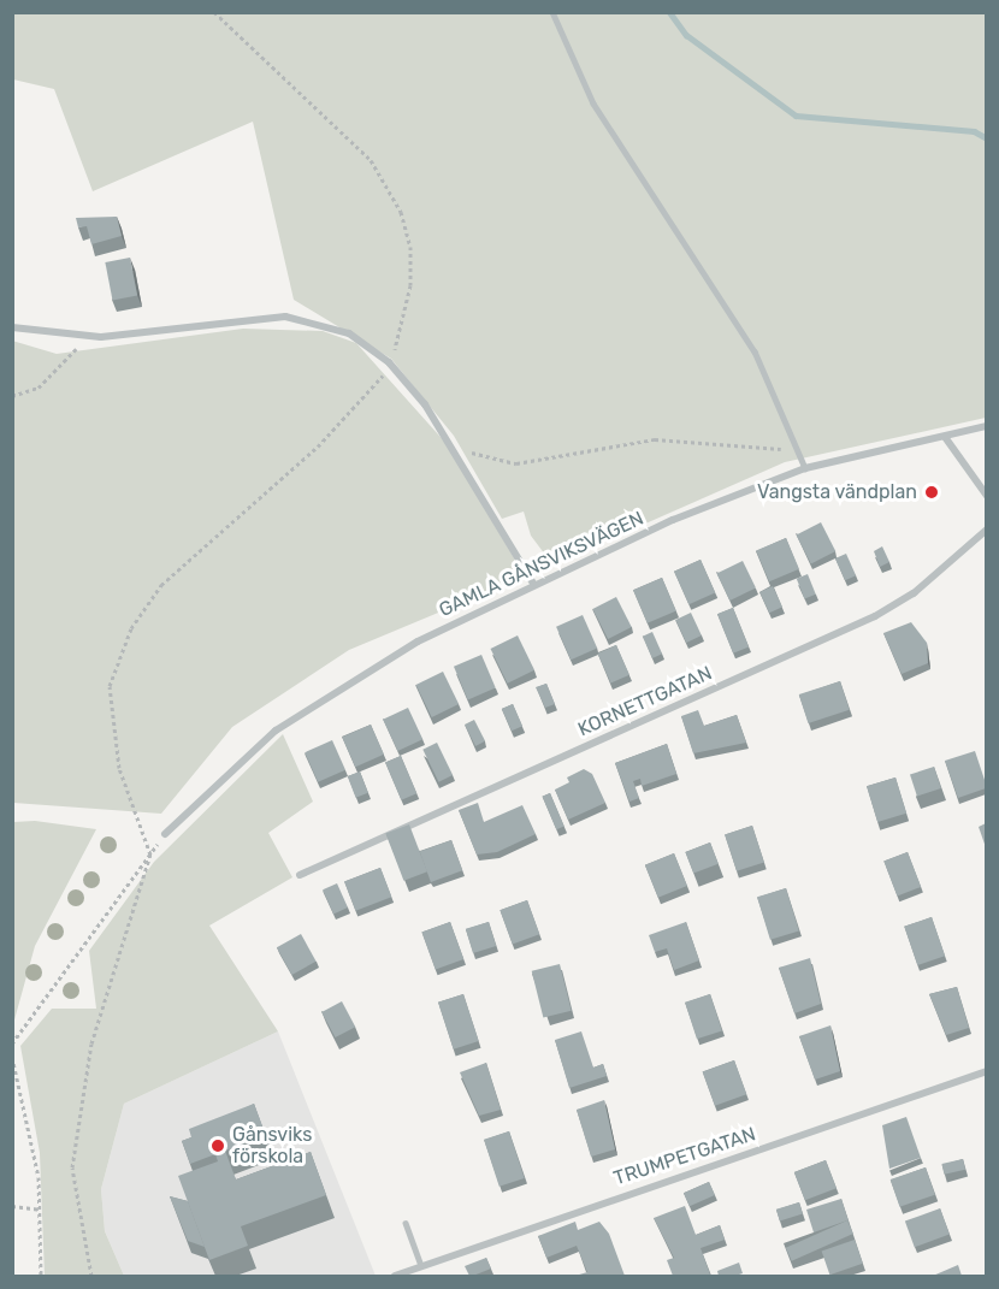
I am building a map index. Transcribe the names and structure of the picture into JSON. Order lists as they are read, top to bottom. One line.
{"streets":{"street":["GAMLA GÅNSVIKSVÄGEN","KORNETTGATAN","TRUMPETGATAN"]},"places":["Vangsta vändplan","Gånsviks förskola"]}
